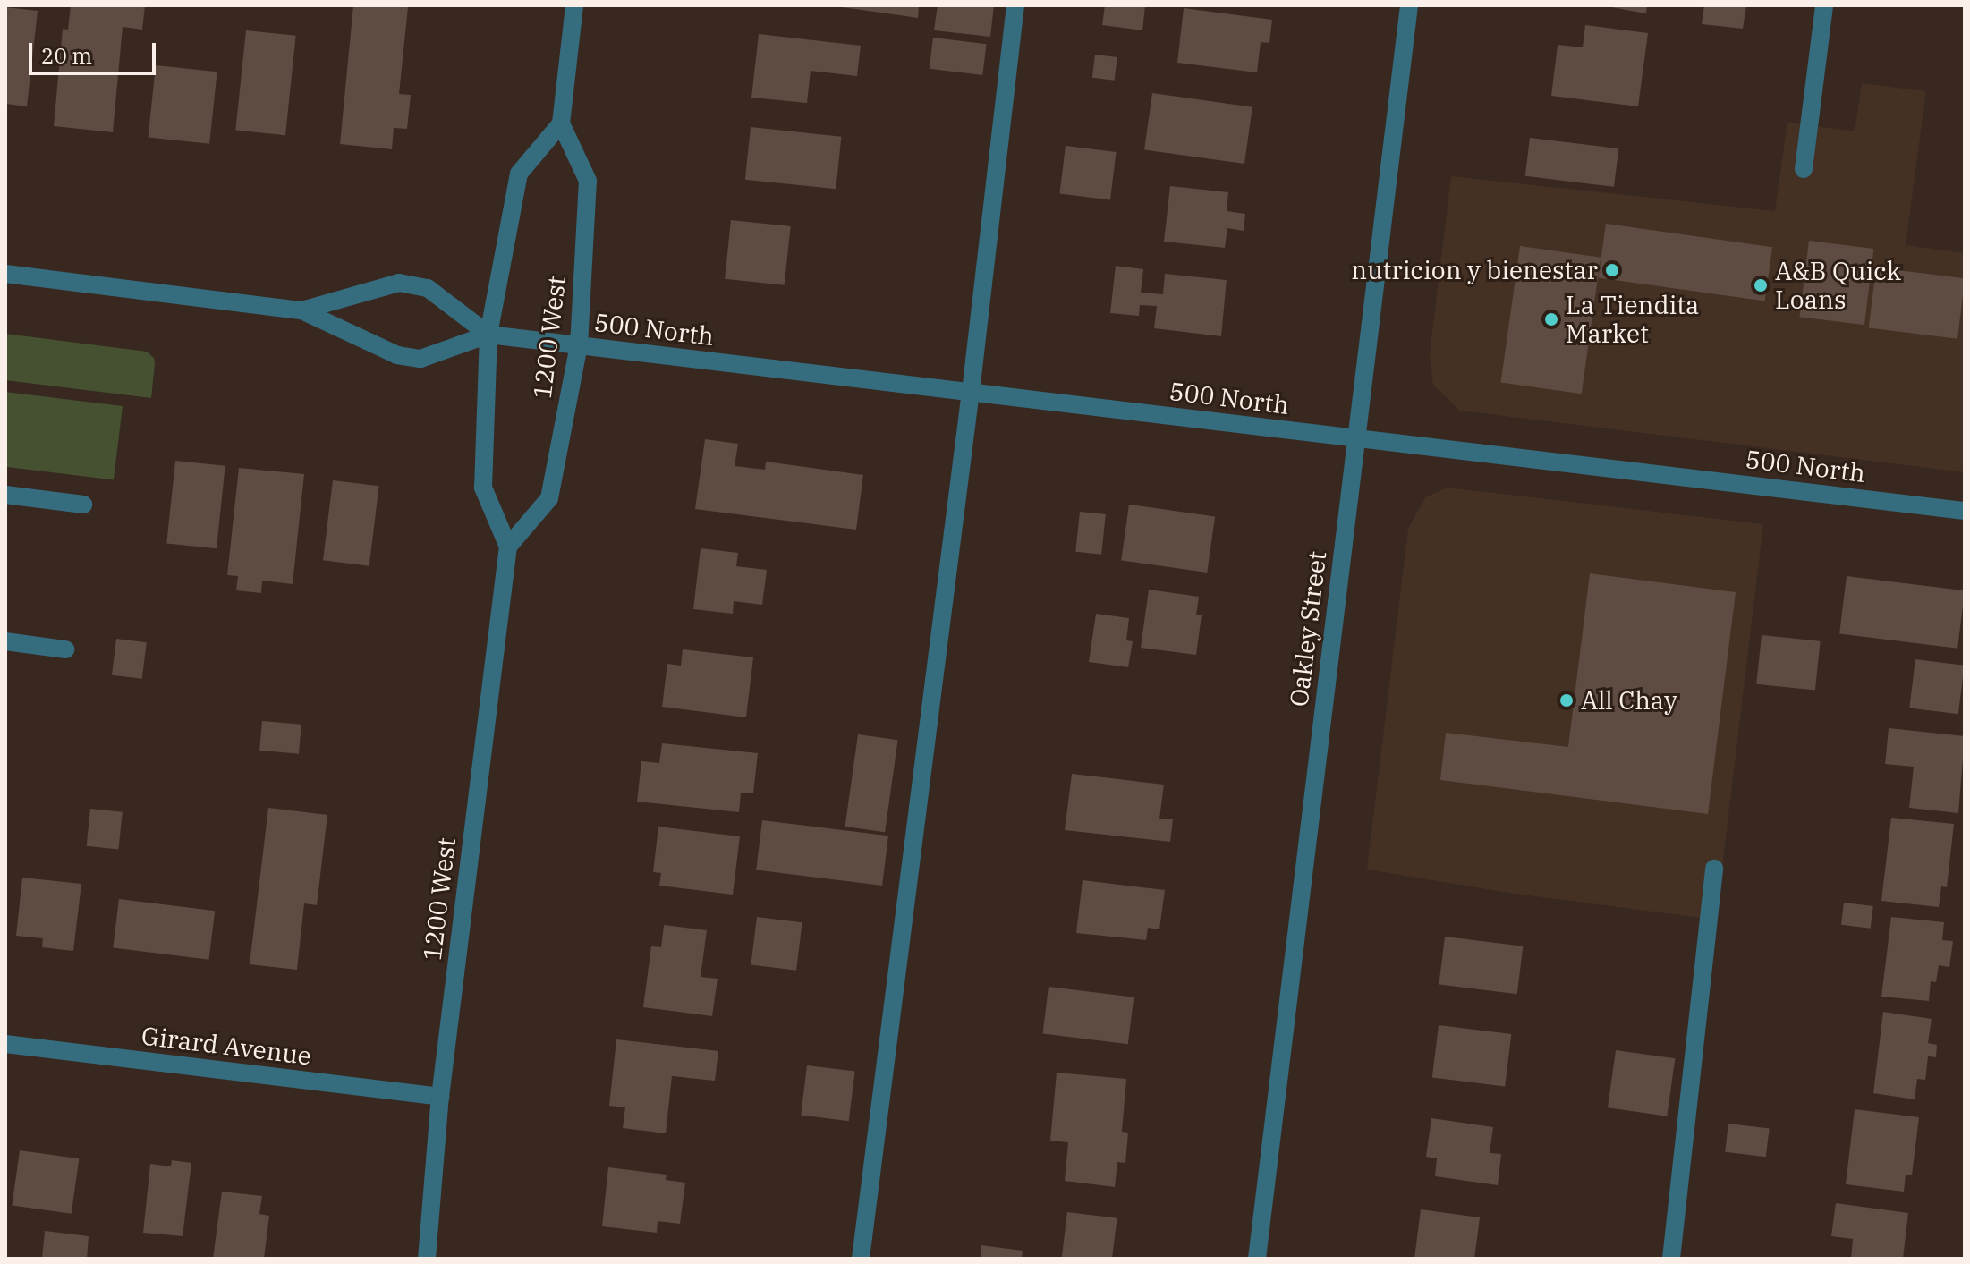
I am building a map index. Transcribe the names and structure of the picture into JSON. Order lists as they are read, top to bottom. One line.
{"streets":{"street":["500 North","1200 West","Oakley Street","Girard Avenue"]},"crossings":[["500 North","1200 West"],["500 North","Oakley Street"],["1200 West","Girard Avenue"]],"places":["nutricion y bienestar","A&B Quick Loans","La Tiendita Market","All Chay"],"scale_bar":"20 m"}
